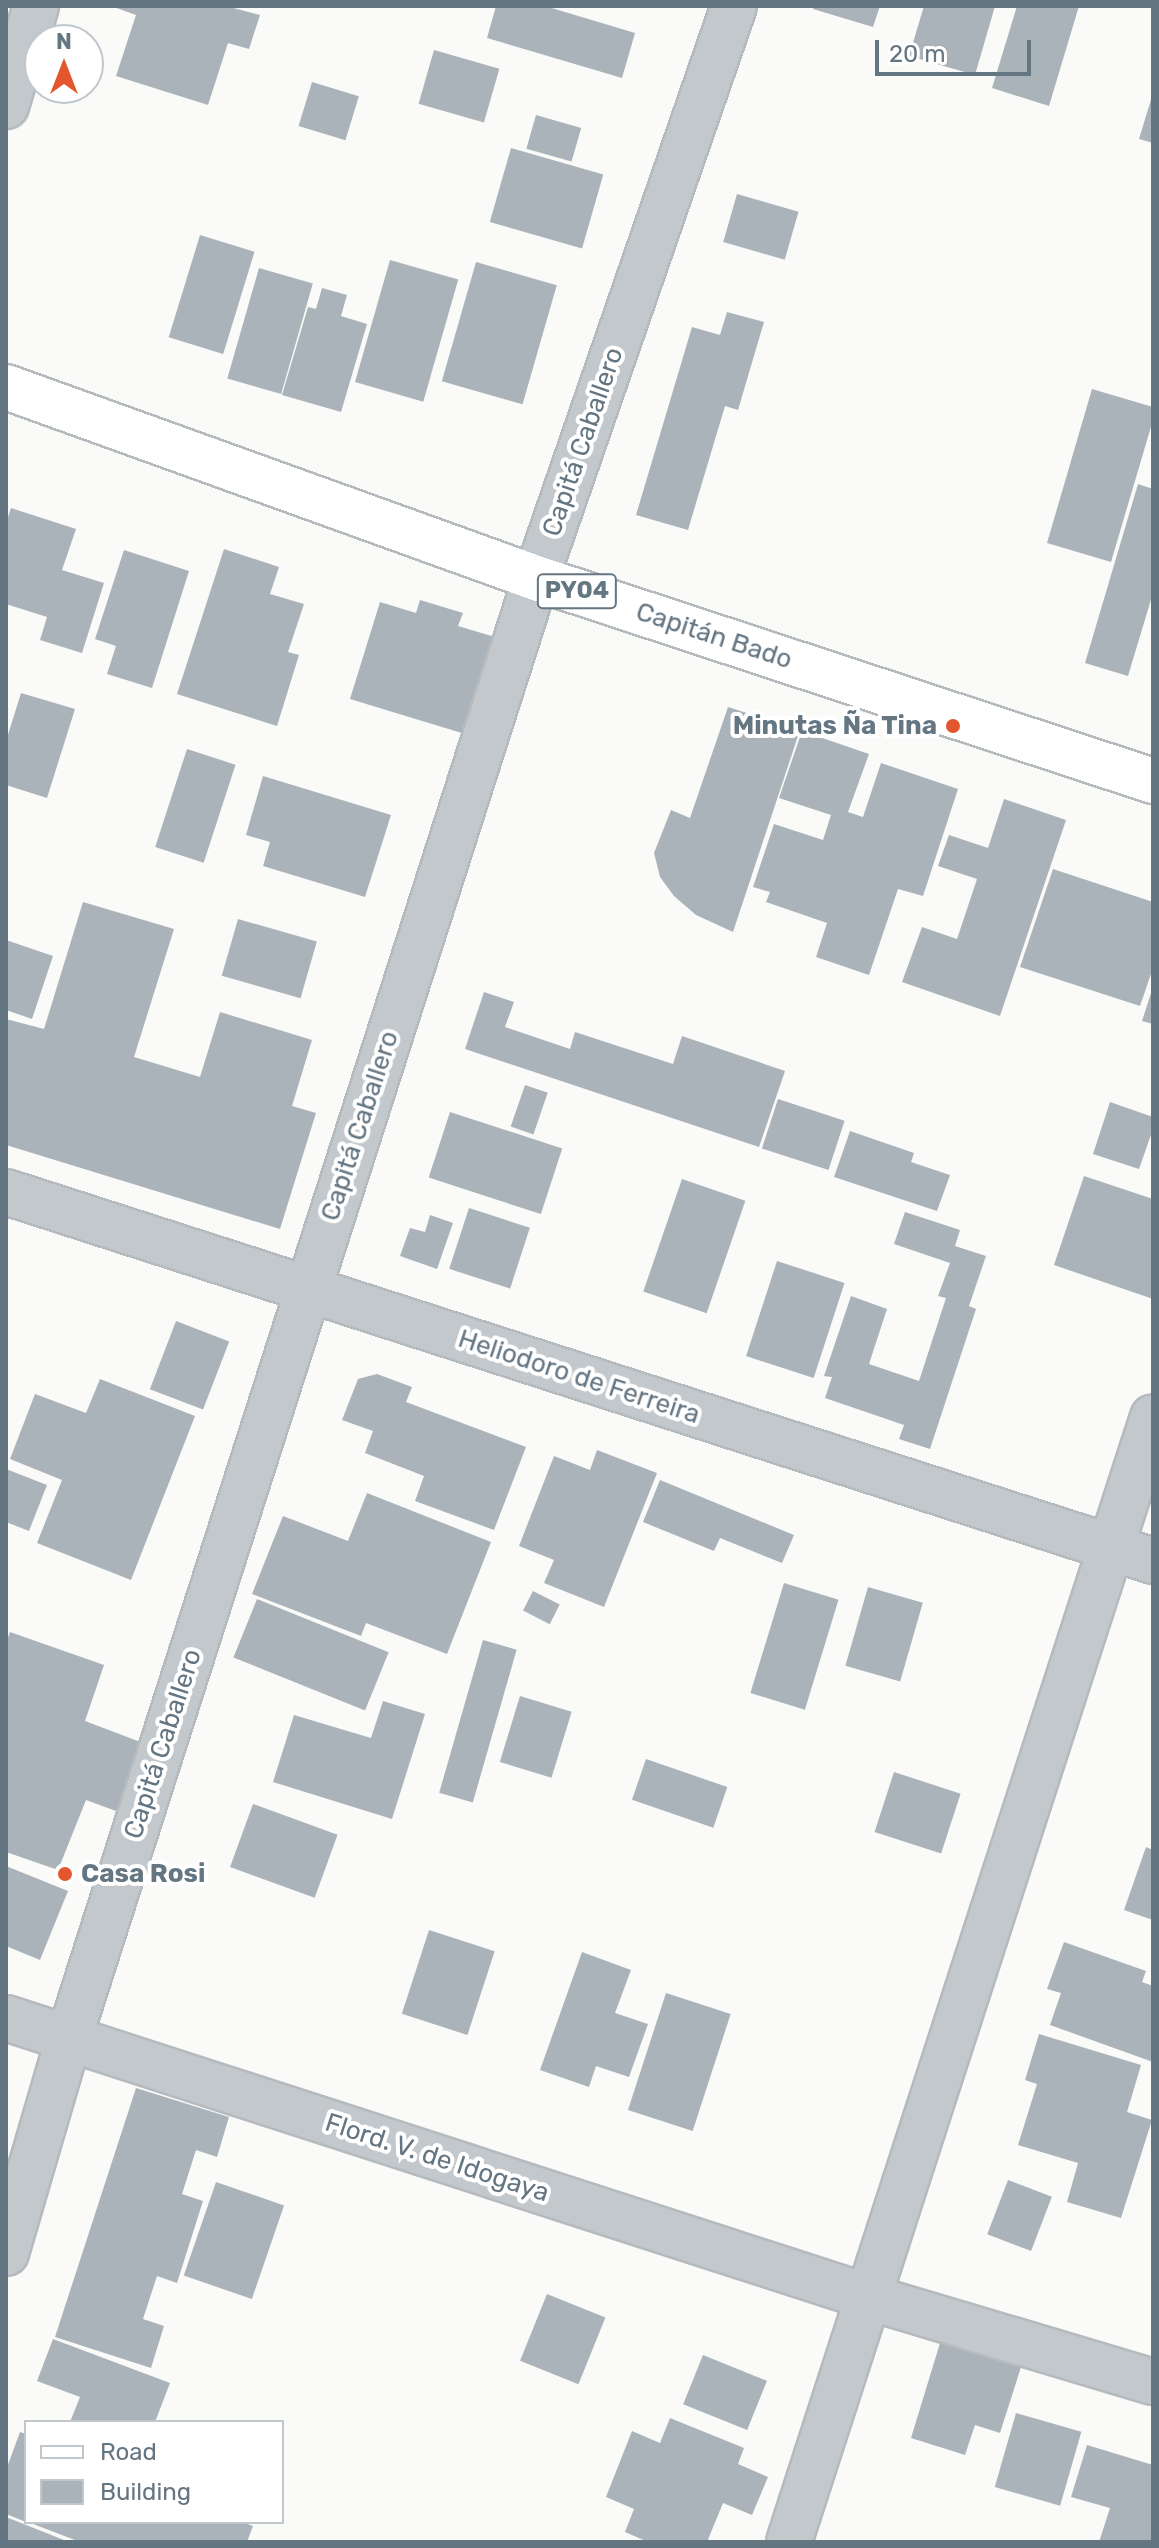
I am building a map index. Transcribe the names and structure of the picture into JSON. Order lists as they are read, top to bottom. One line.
{"streets":{"main road":["PY04","Capitán Bado"],"street":["Capitá Caballero","Heliodoro de Ferreira","Flord. V. de Idogaya"]},"crossings":[["Capitá Caballero","Capitán Bado"],["Capitá Caballero","Heliodoro de Ferreira"],["Capitá Caballero","Flord. V. de Idogaya"]],"places":["Minutas Ña Tina","Casa Rosi"],"legend":["Road","Building"],"scale_bar":"20 m","north":"top"}
